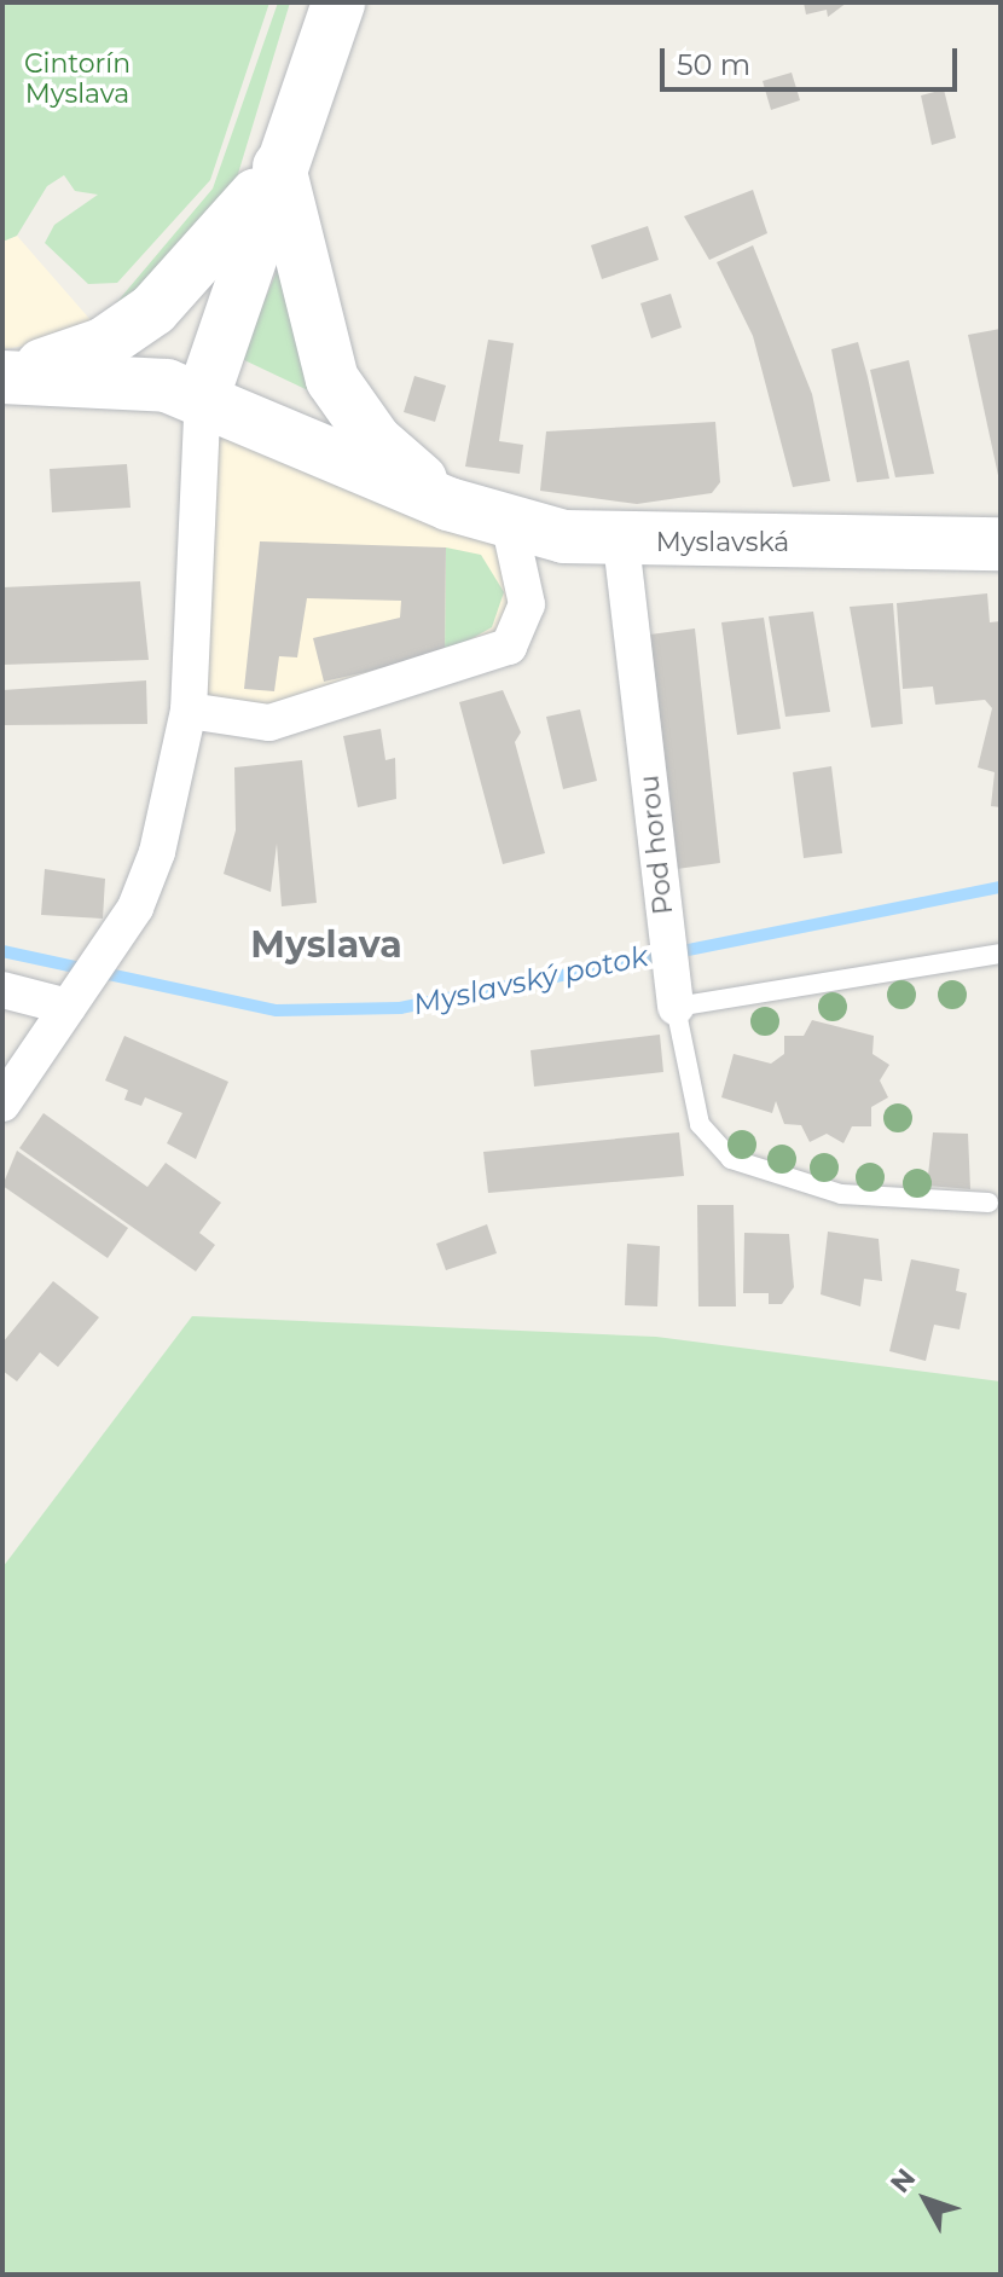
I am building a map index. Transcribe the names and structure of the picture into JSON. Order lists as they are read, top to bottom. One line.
{"streets":{"street":["Myslavská","Pod horou"]},"crossings":[["Myslavská","Pod horou"]],"districts":["Myslava"],"water":["Myslavský potok"],"parks":["Cintorín Myslava"],"scale_bar":"50 m","north":"top left"}
